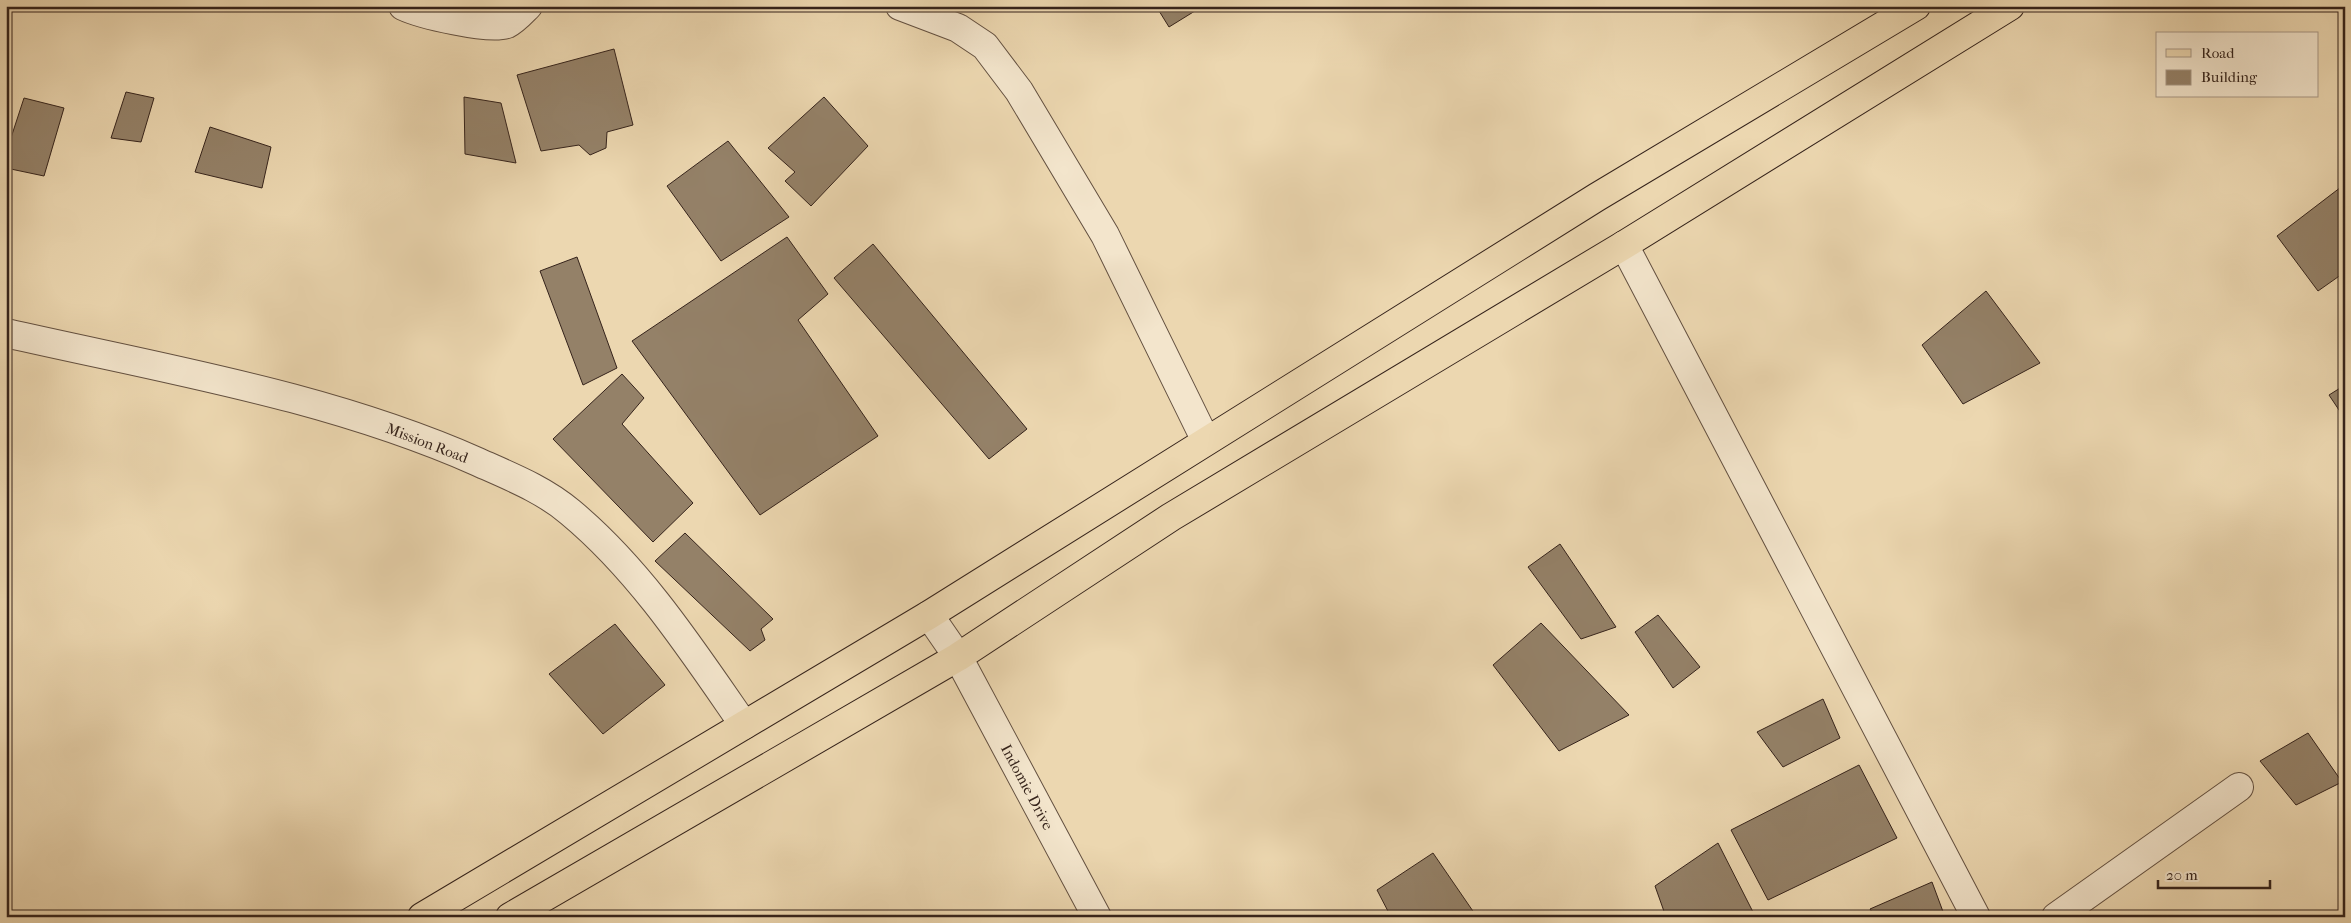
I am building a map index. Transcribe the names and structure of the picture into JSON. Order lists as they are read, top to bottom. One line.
{"streets":{"street":["Mission Road","Indomie Drive"]},"legend":["Road","Building"],"scale_bar":"20 m"}
